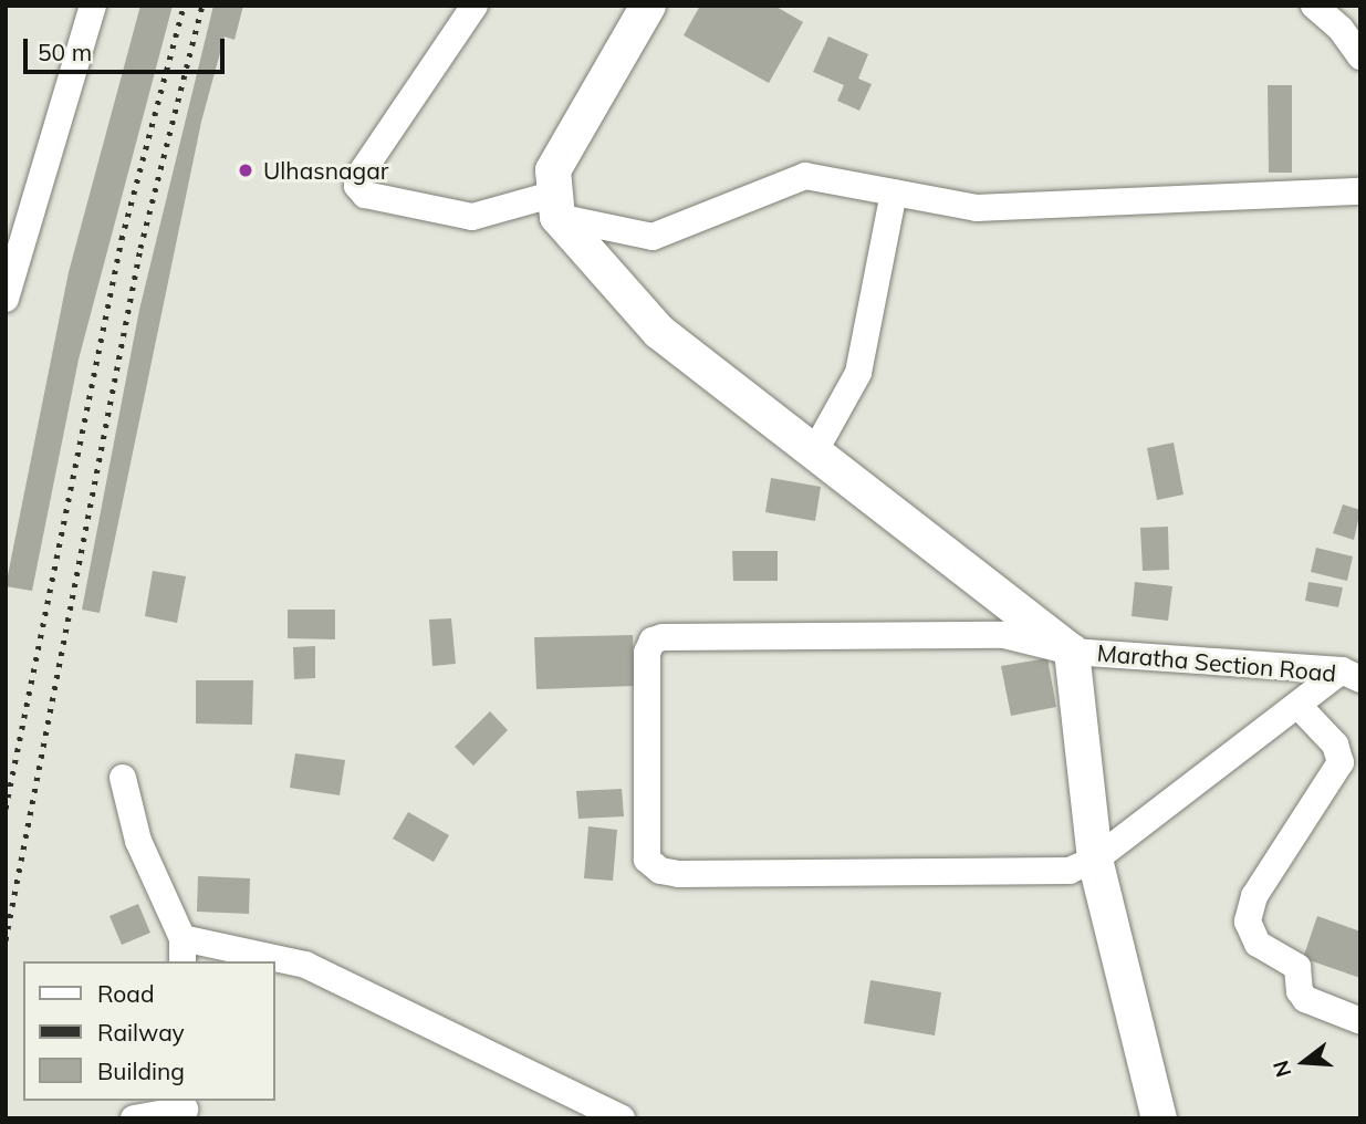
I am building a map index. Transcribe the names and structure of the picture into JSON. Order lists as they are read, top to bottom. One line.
{"streets":{"street":["Maratha Section Road"]},"places":["Ulhasnagar"],"legend":["Road","Railway","Building"],"scale_bar":"50 m","north":"left"}
